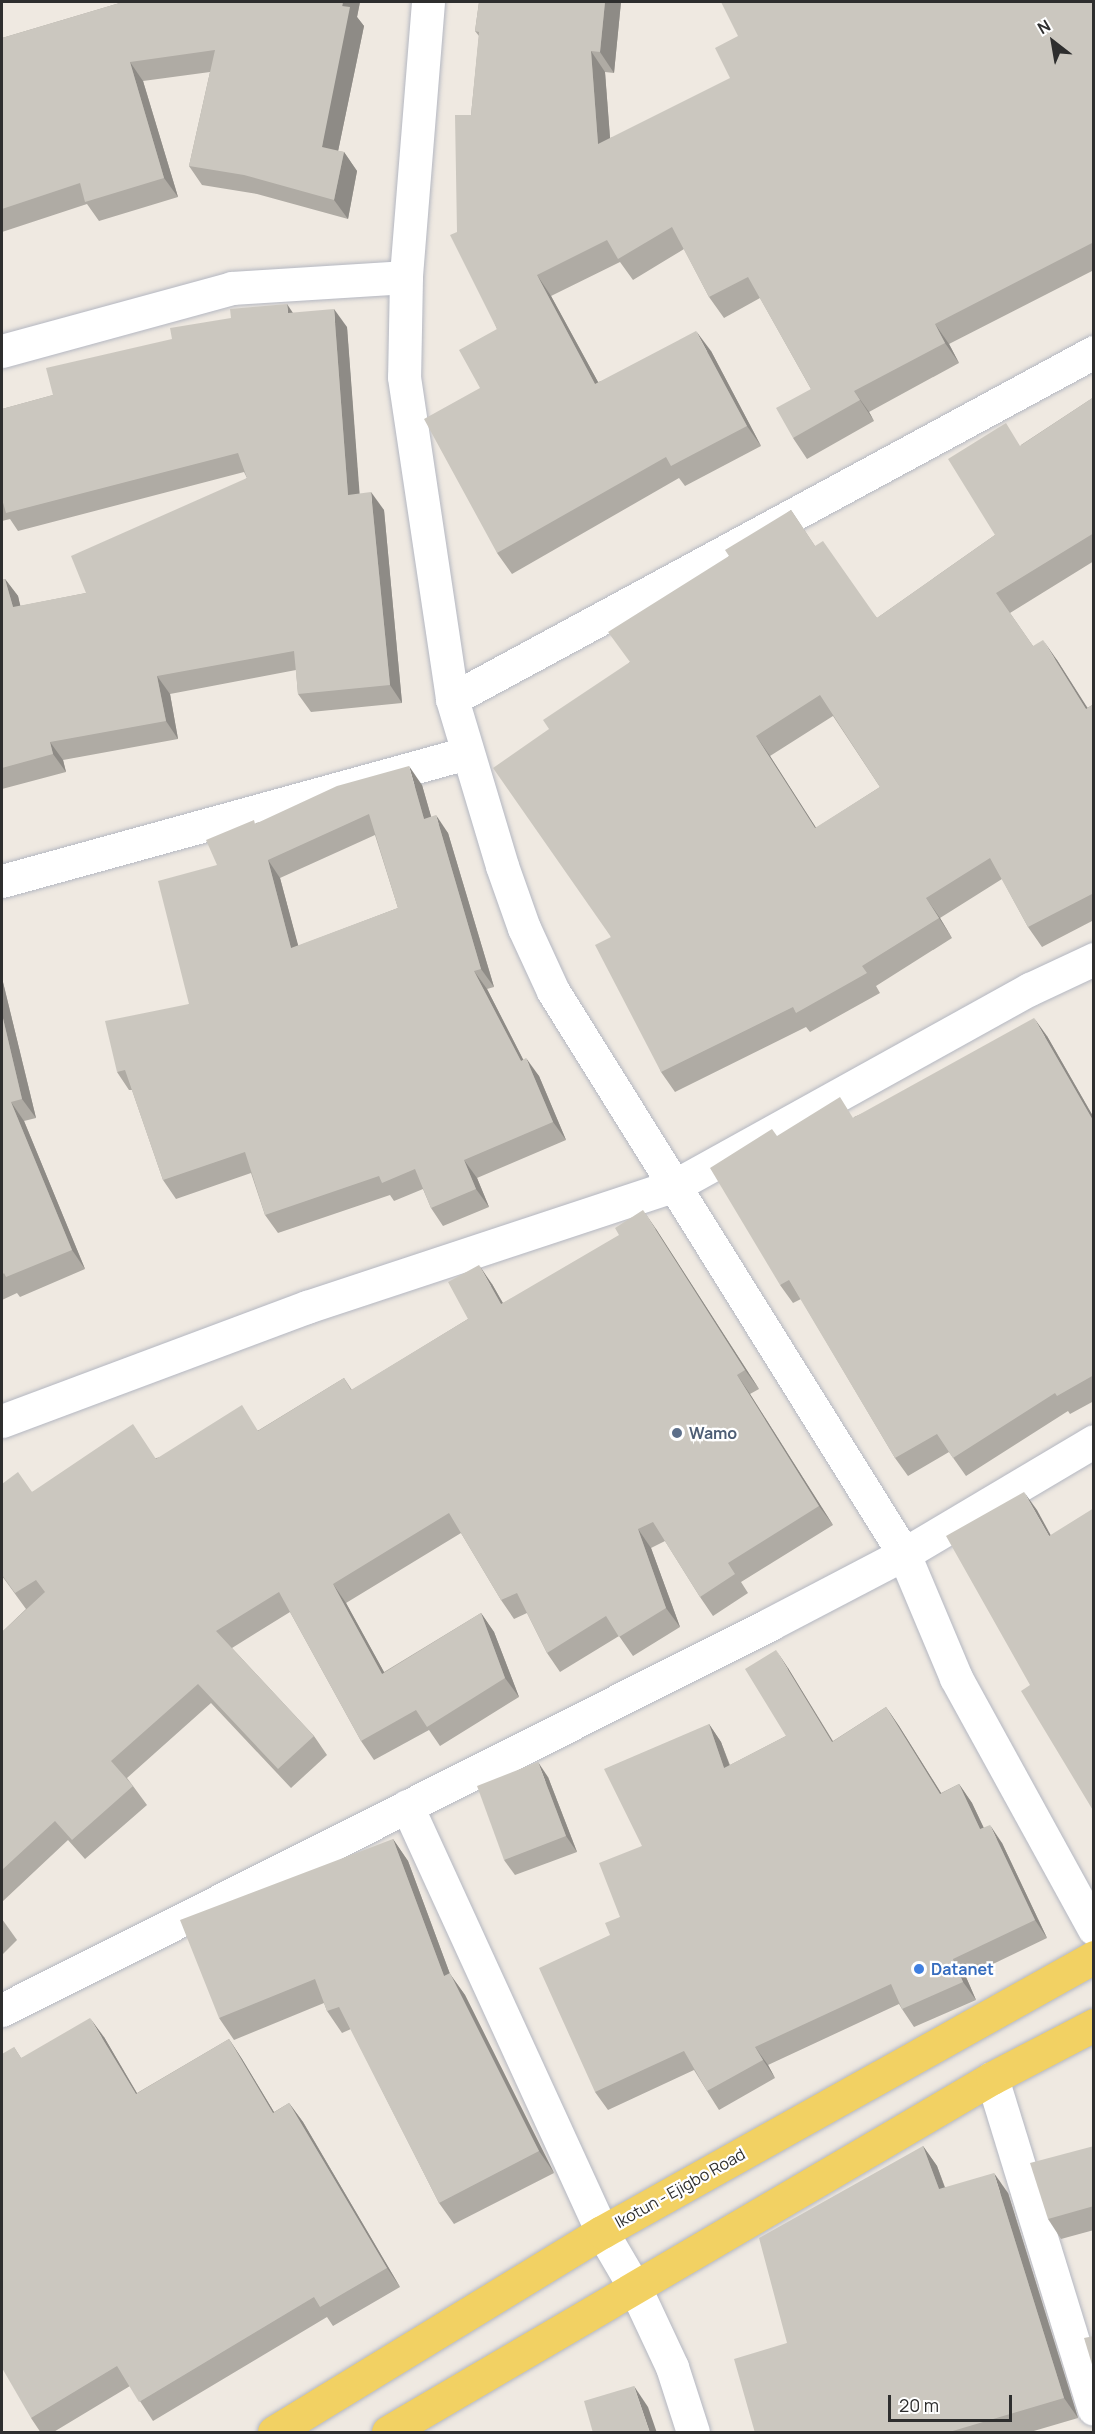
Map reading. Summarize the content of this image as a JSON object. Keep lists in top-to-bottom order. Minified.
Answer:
{"streets":{"main road":["Ikotun - Ejigbo Road"]},"places":["Wamo","Datanet"],"scale_bar":"20 m","north":"top left"}
